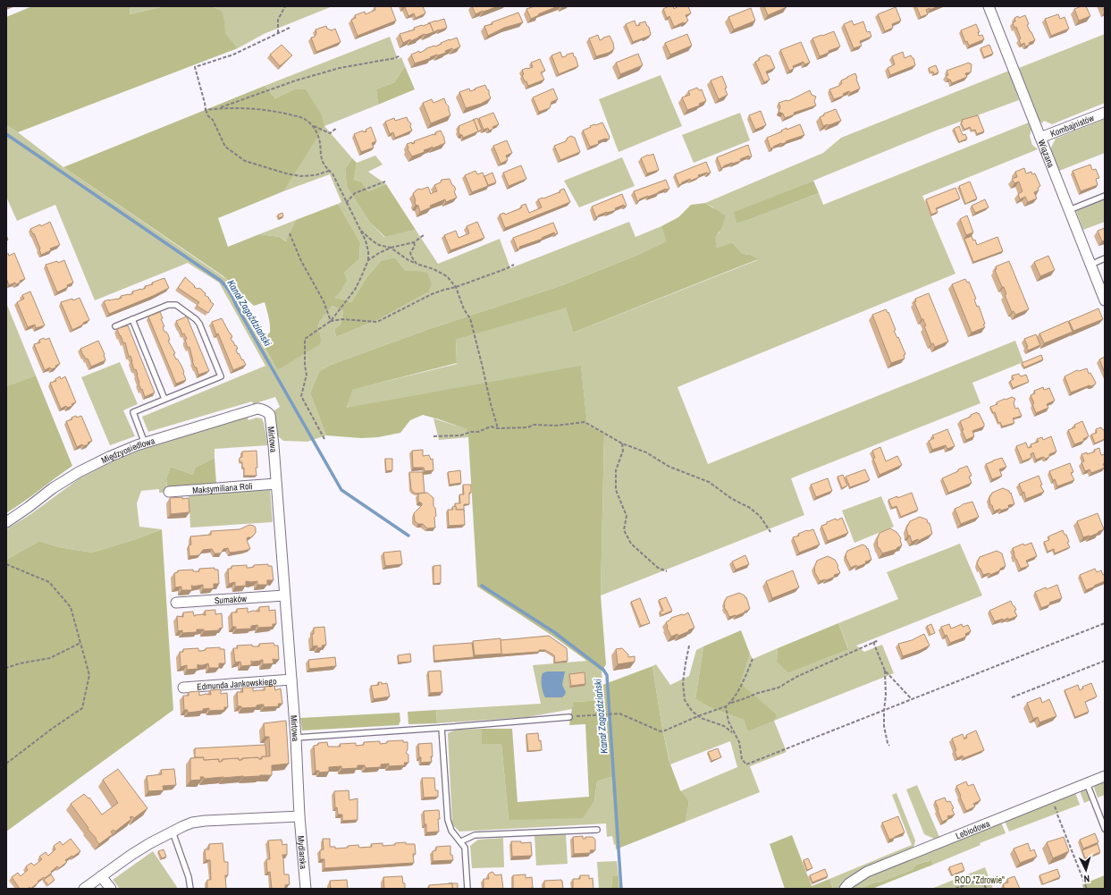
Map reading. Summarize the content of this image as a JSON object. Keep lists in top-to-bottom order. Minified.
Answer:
{"streets":{"street":["Kombajnistów","Wiązana","Mirtowa","Międzyosiedlowa","Maksymiliana Roli","Sumaków","Edmunda Jankowskiego","Lebiodowa","Mydlarska"]},"crossings":[["Kombajnistów","Wiązana"],["Mirtowa","Międzyosiedlowa"],["Mirtowa","Maksymiliana Roli"],["Mirtowa","Sumaków"],["Mirtowa","Edmunda Jankowskiego"],["Mirtowa","Mydlarska"]],"water":["Kanał Zagoździański"],"parks":["ROD \"Zdrowie\""],"north":"bottom"}
